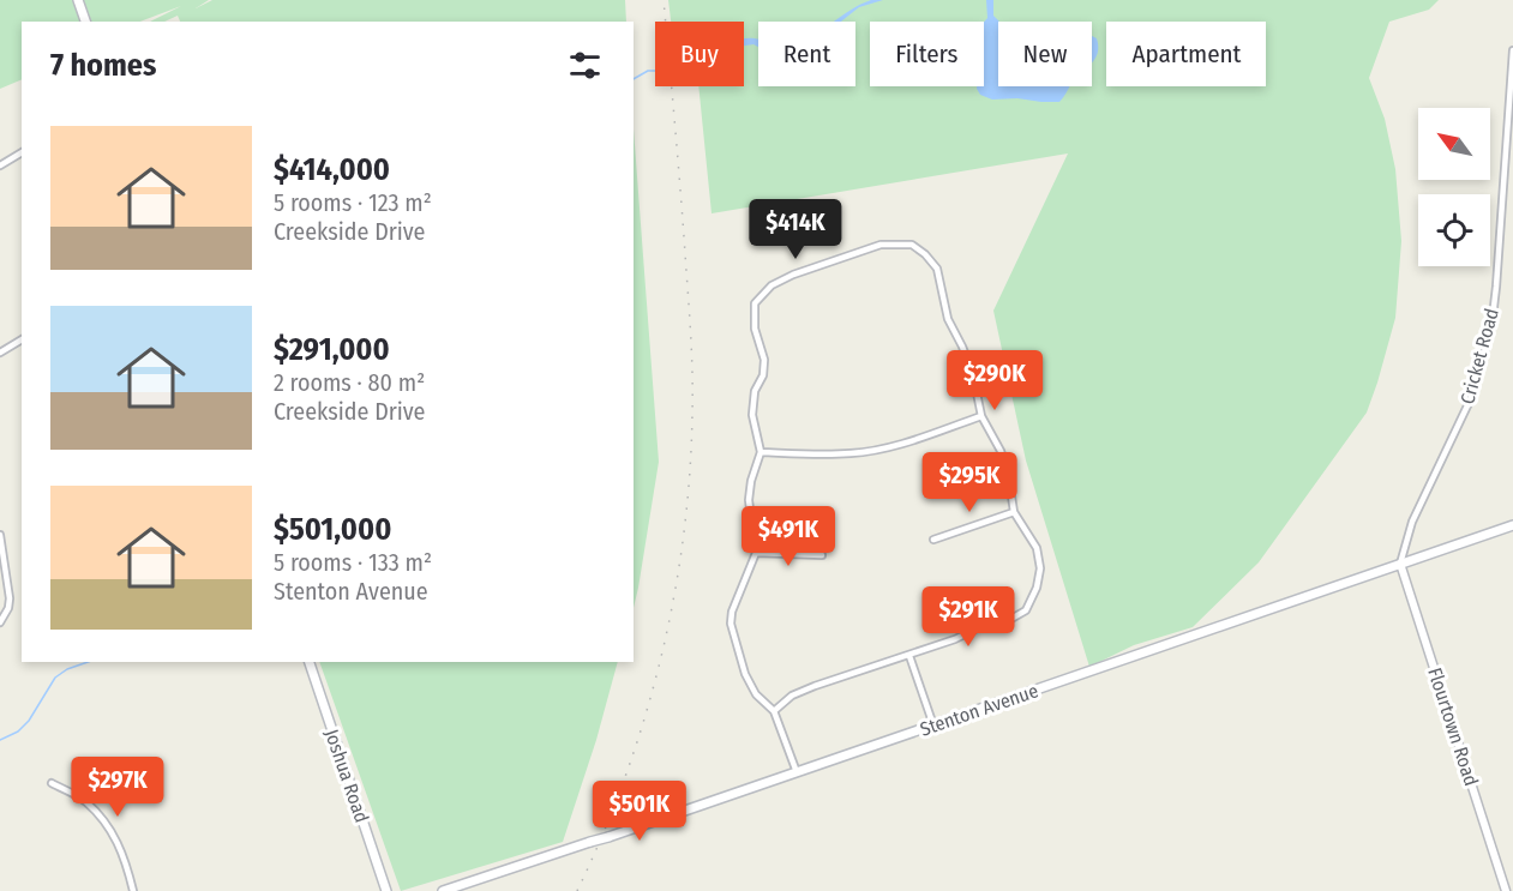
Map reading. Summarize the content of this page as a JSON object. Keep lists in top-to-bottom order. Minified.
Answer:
{"streets":{"main road":["Stenton Avenue","Joshua Road"],"street":["Cricket Road","Flourtown Road"]},"crossings":[["Cricket Road","Stenton Avenue"],["Cricket Road","Flourtown Road"],["Stenton Avenue","Flourtown Road"]],"north":"top left","page":{"chip":["Buy","Rent","Filters","New","Apartment"],"heading":"7 homes","list":[{"name":"$414,000","note":"5 rooms · 123 m² · Creekside Drive"},{"name":"$291,000","note":"2 rooms · 80 m² · Creekside Drive"},{"name":"$501,000","note":"5 rooms · 133 m² · Stenton Avenue"}],"price":["$414K","$290K","$295K","$491K","$291K","$297K","$501K"]}}
